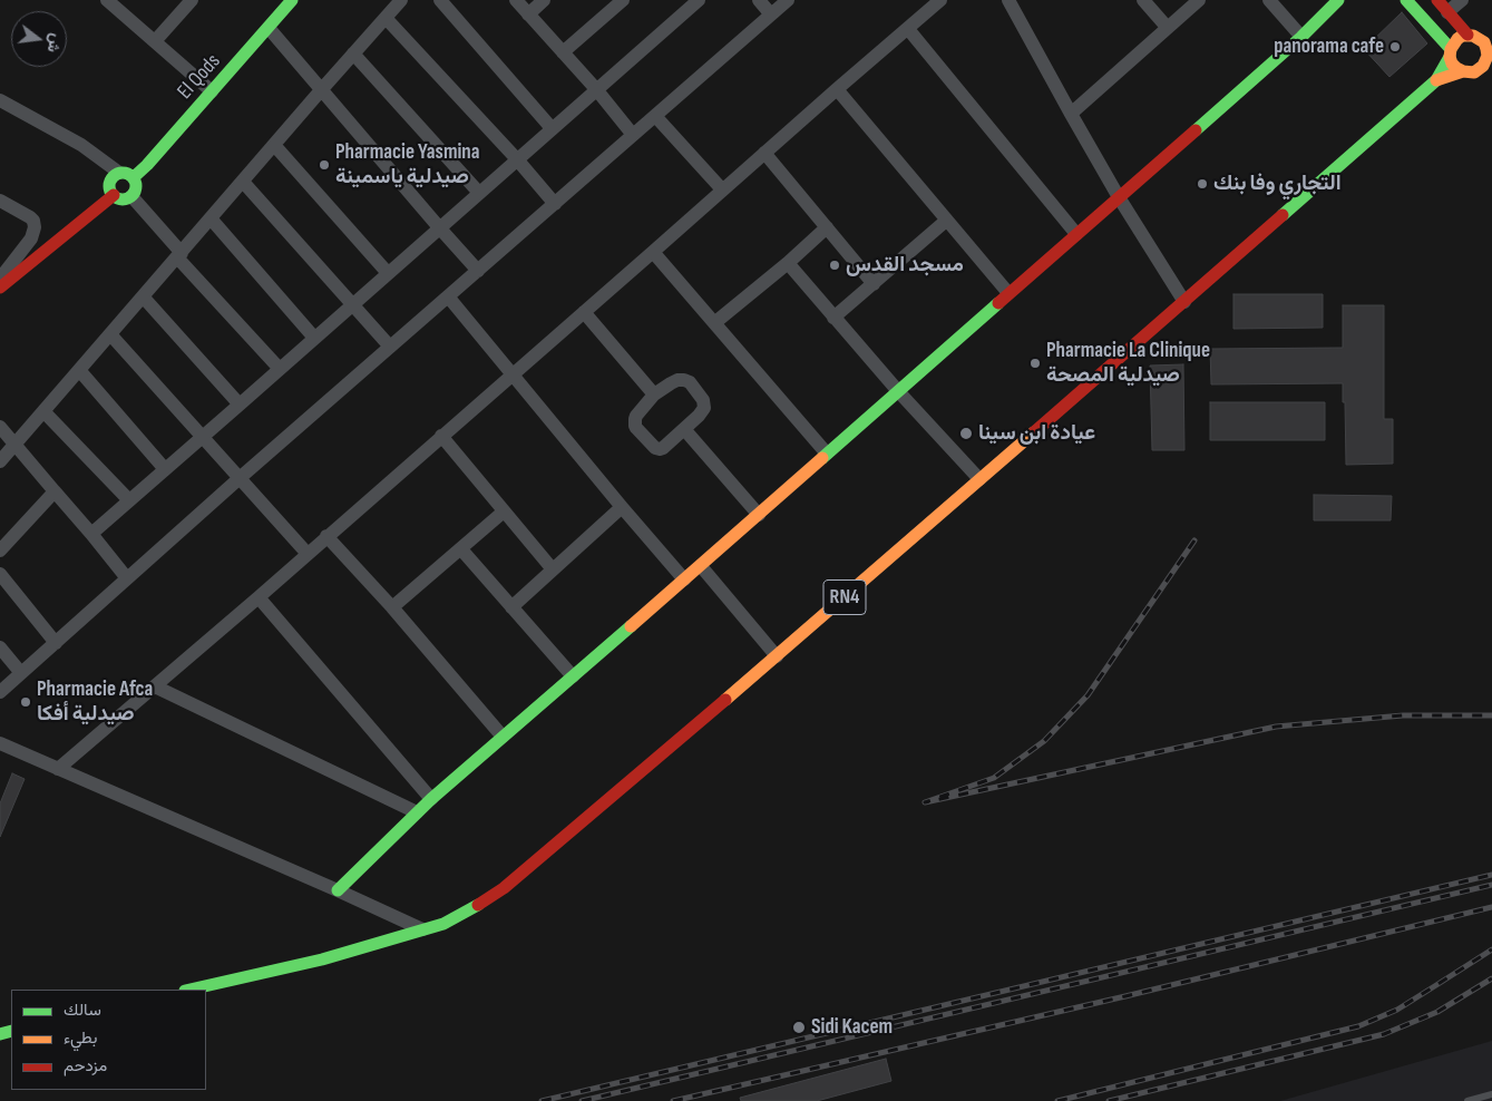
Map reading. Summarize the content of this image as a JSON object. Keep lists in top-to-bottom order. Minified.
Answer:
{"streets":{"street":["El Qods","RN4"]},"places":["panorama cafe","Pharmacie Yasmina صيدلية ياسمينة","التجاري وفا بنك","مسجد القدس","Pharmacie La Clinique صيدلية المصحة","عيادة ابن سينا","Pharmacie Afca صيدلية أفكا","Sidi Kacem"],"legend":["سالك","بطيء","مزدحم"],"north":"right"}
